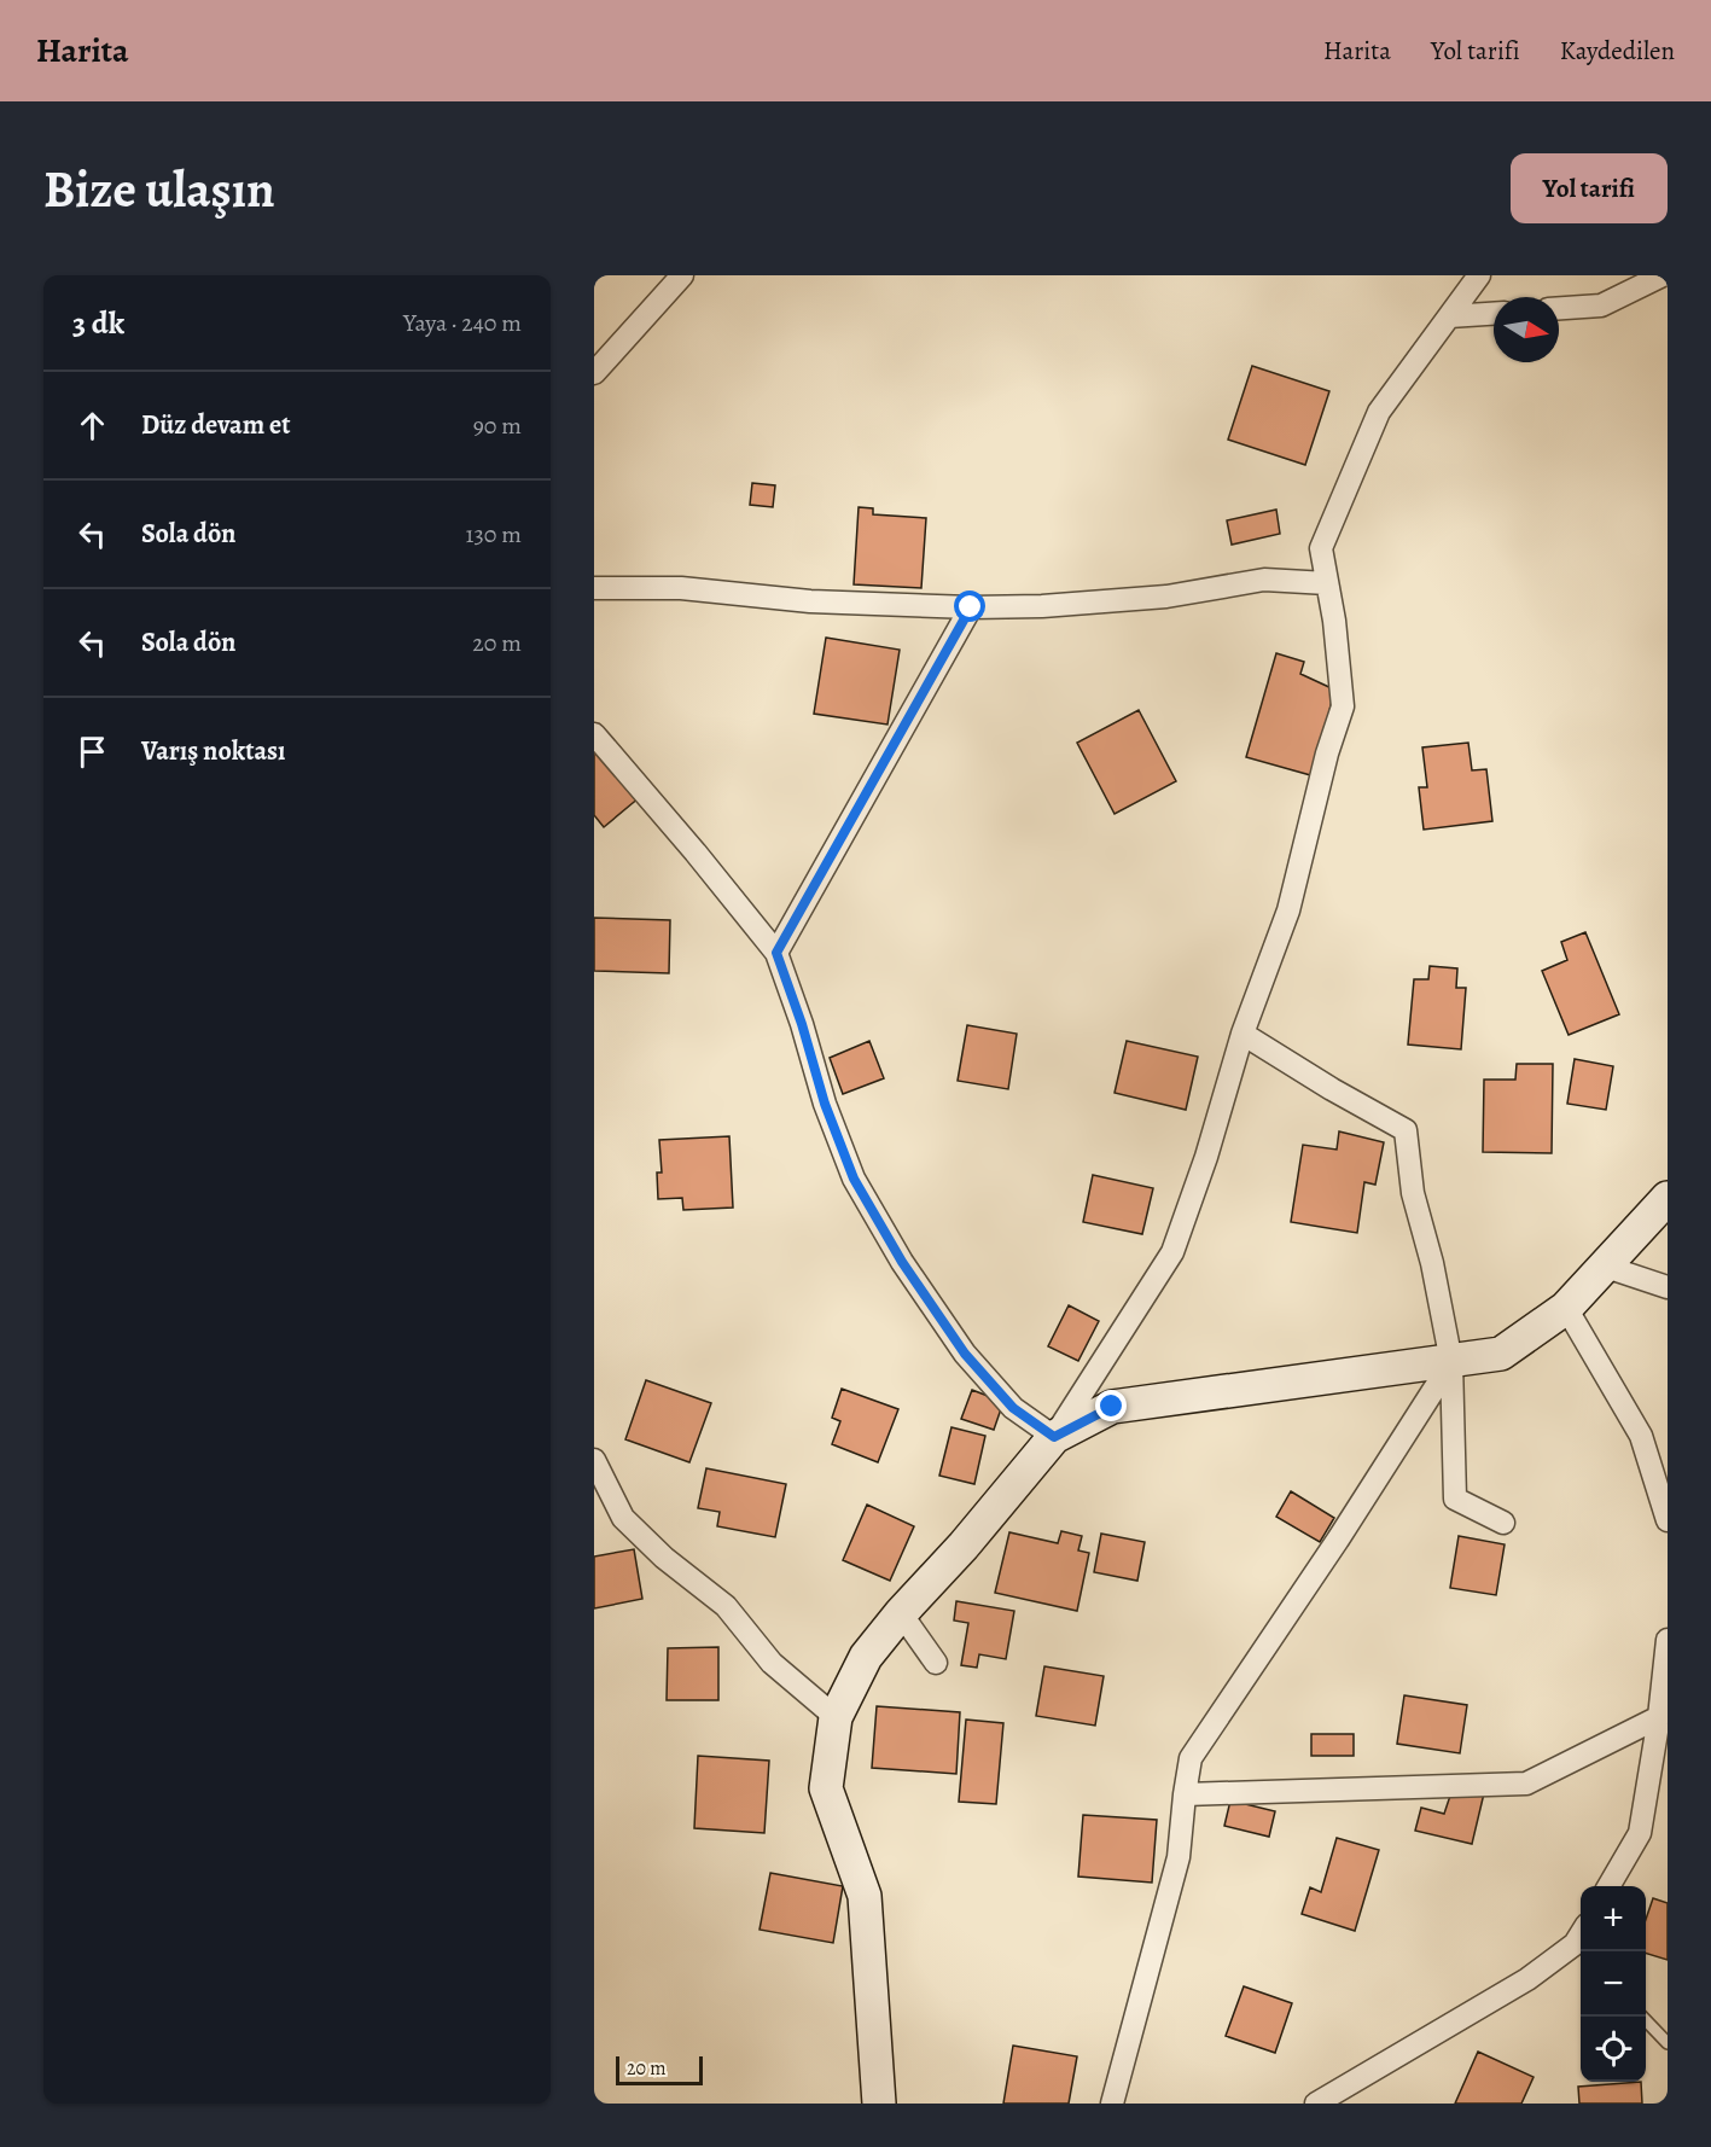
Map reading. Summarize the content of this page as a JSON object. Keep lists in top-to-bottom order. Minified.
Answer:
{"scale_bar":"20 m","north":"right","page":{"header":"Harita","nav":["Harita","Yol tarifi","Kaydedilen"],"buttons":"Yol tarifi","title":"Bize ulaşın","heading":["3 dk","Yaya · 240 m"],"list":[["Düz devam et","90 m"],["Sola dön","130 m"],["Sola dön","20 m"],"Varış noktası"],"map_buttons":["+","−"],"scale":"20 m"}}
